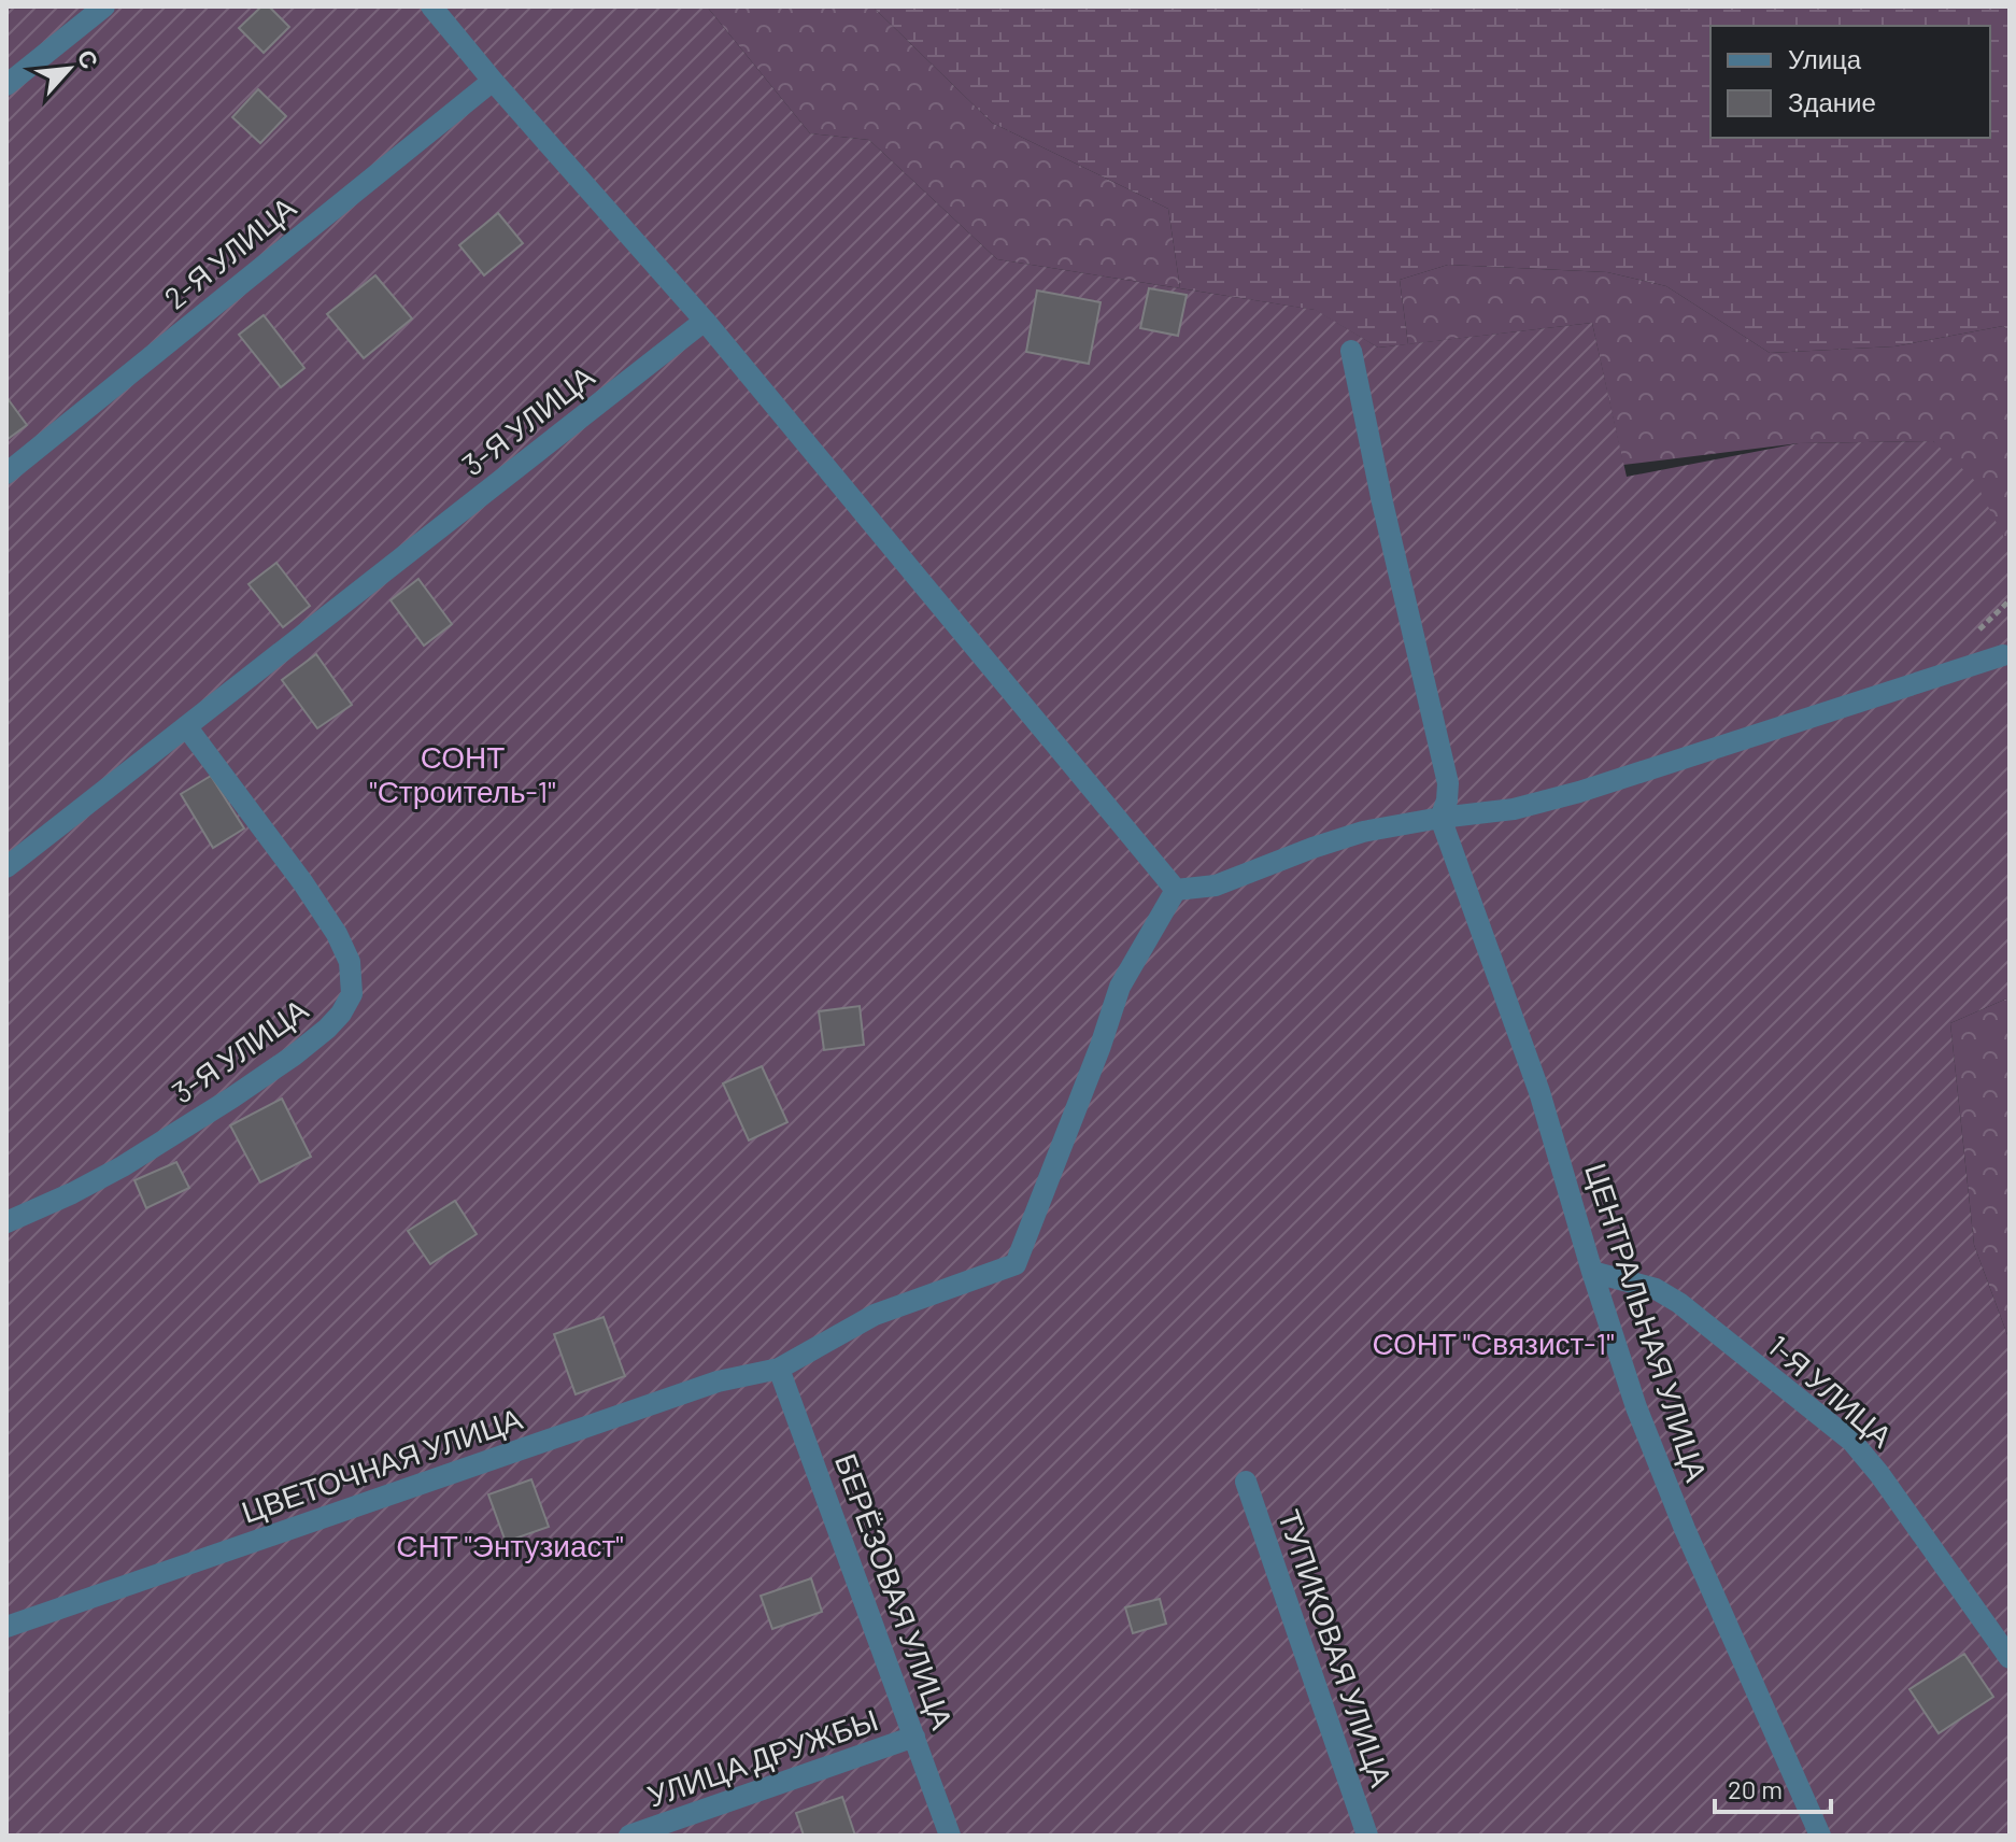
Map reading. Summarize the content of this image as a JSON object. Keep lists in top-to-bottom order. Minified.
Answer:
{"streets":{"street":["2-Я УЛИЦА","3-Я УЛИЦА","ЦЕНТРАЛЬНАЯ УЛИЦА","1-Я УЛИЦА","ЦВЕТОЧНАЯ УЛИЦА","БЕРЁЗОВАЯ УЛИЦА","ТУПИКОВАЯ УЛИЦА","УЛИЦА ДРУЖБЫ"]},"crossings":[["ЦЕНТРАЛЬНАЯ УЛИЦА","1-Я УЛИЦА"],["ЦВЕТОЧНАЯ УЛИЦА","БЕРЁЗОВАЯ УЛИЦА"],["БЕРЁЗОВАЯ УЛИЦА","УЛИЦА ДРУЖБЫ"]],"parks":["СОНТ \"Строитель-1\"","СОНТ \"Связист-1\"","СНТ \"Энтузиаст\""],"legend":["Улица","Здание"],"scale_bar":"20 m","north":"top right"}
